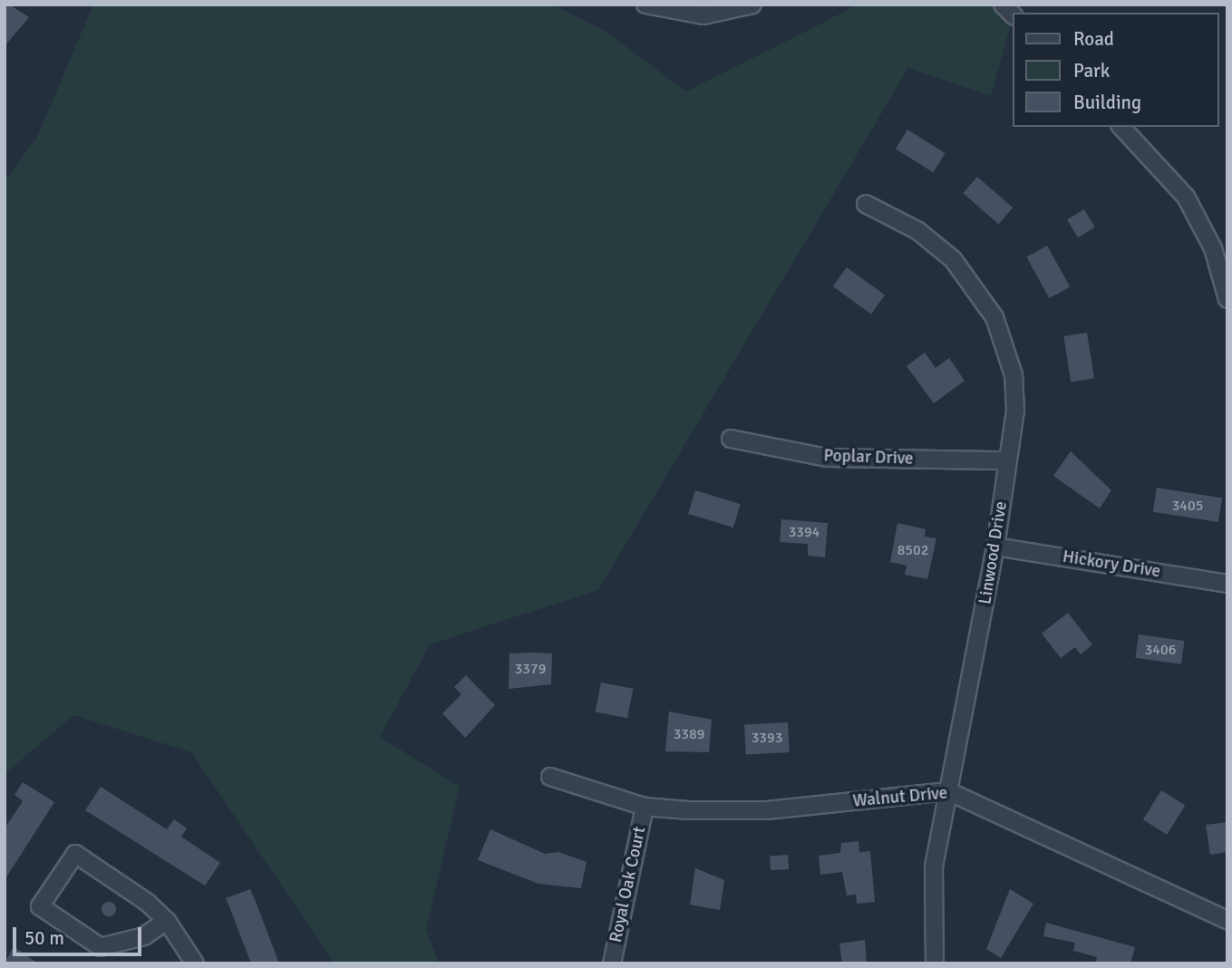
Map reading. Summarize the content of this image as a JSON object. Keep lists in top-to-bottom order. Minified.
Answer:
{"streets":{"street":["Poplar Drive","Linwood Drive","Hickory Drive","Walnut Drive","Royal Oak Court"]},"crossings":[["Poplar Drive","Linwood Drive"],["Linwood Drive","Hickory Drive"],["Linwood Drive","Walnut Drive"],["Walnut Drive","Royal Oak Court"]],"house_numbers":["3405","3394","8502","3406","3379","3389","3393"],"legend":["Road","Park","Building"],"scale_bar":"50 m"}
